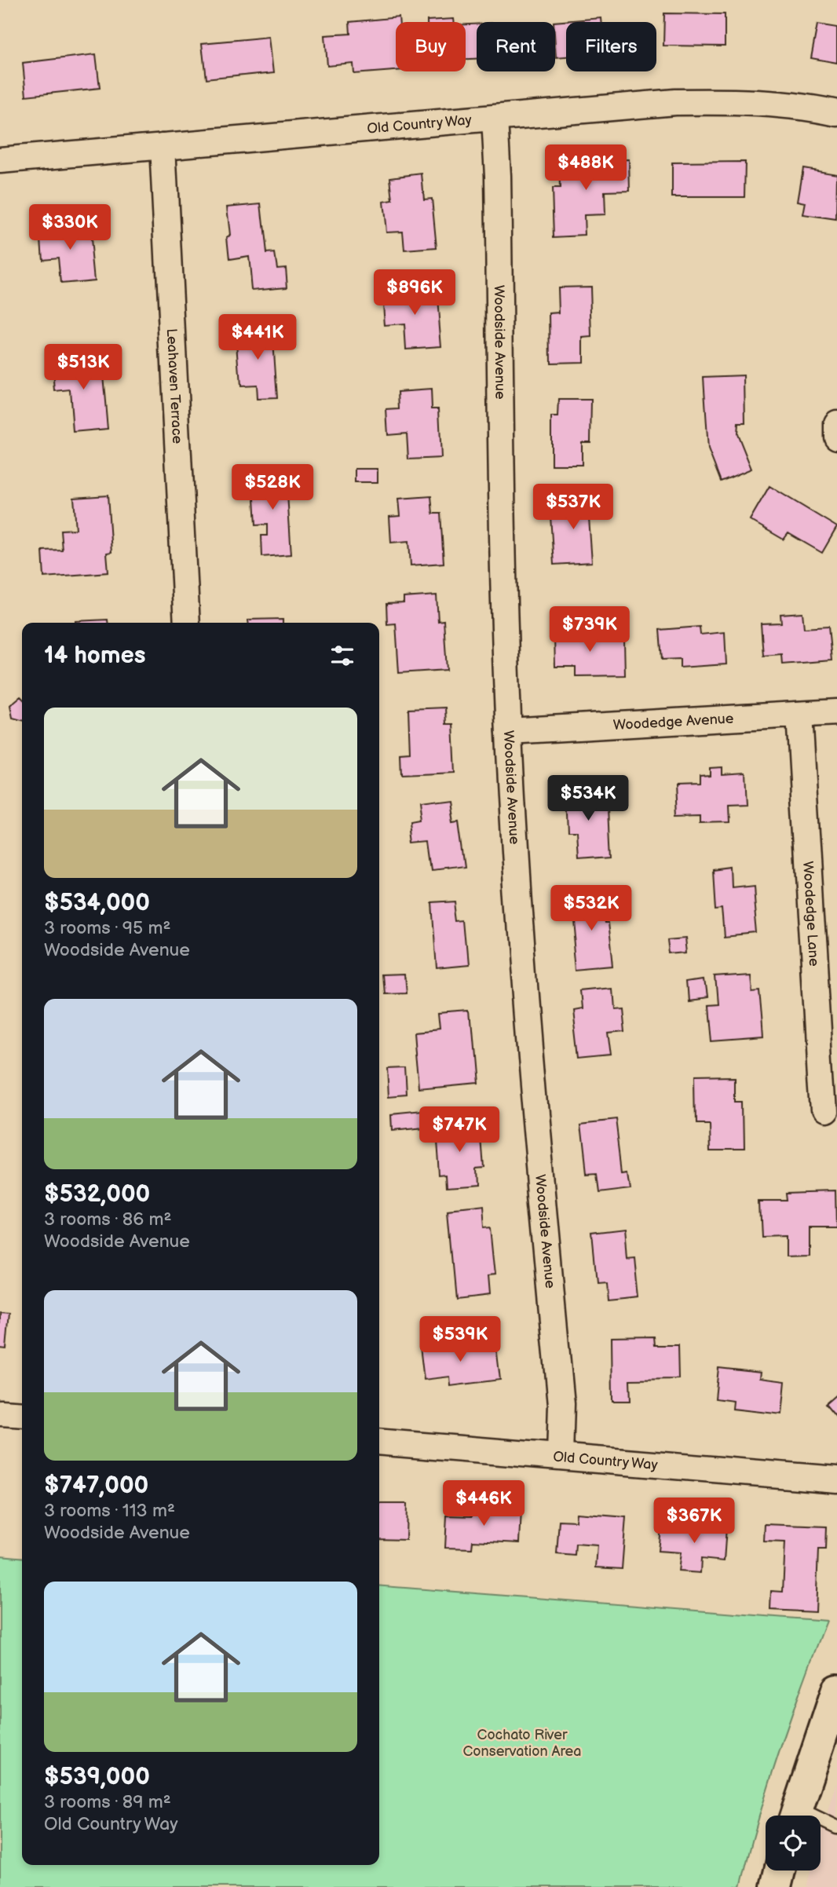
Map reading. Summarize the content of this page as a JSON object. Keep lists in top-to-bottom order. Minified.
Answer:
{"streets":{"street":["Old Country Way","Woodside Avenue","Leahaven Terrace","Woodedge Avenue","Woodedge Lane"]},"crossings":[["Old Country Way","Woodside Avenue"],["Old Country Way","Leahaven Terrace"],["Woodside Avenue","Woodedge Avenue"],["Woodedge Avenue","Woodedge Lane"]],"parks":["Cochato River Conservation Area"],"page":{"chip":["Buy","Rent","Filters"],"price":["$488K","$330K","$896K","$441K","$513K","$528K","$537K","$739K","$534K","$532K","$747K","$539K","$446K","$367K"],"heading":"14 homes","list":[{"name":"$534,000","note":"3 rooms · 95 m² · Woodside Avenue"},{"name":"$532,000","note":"3 rooms · 86 m² · Woodside Avenue"},{"name":"$747,000","note":"3 rooms · 113 m² · Woodside Avenue"},{"name":"$539,000","note":"3 rooms · 89 m² · Old Country Way"}]}}
